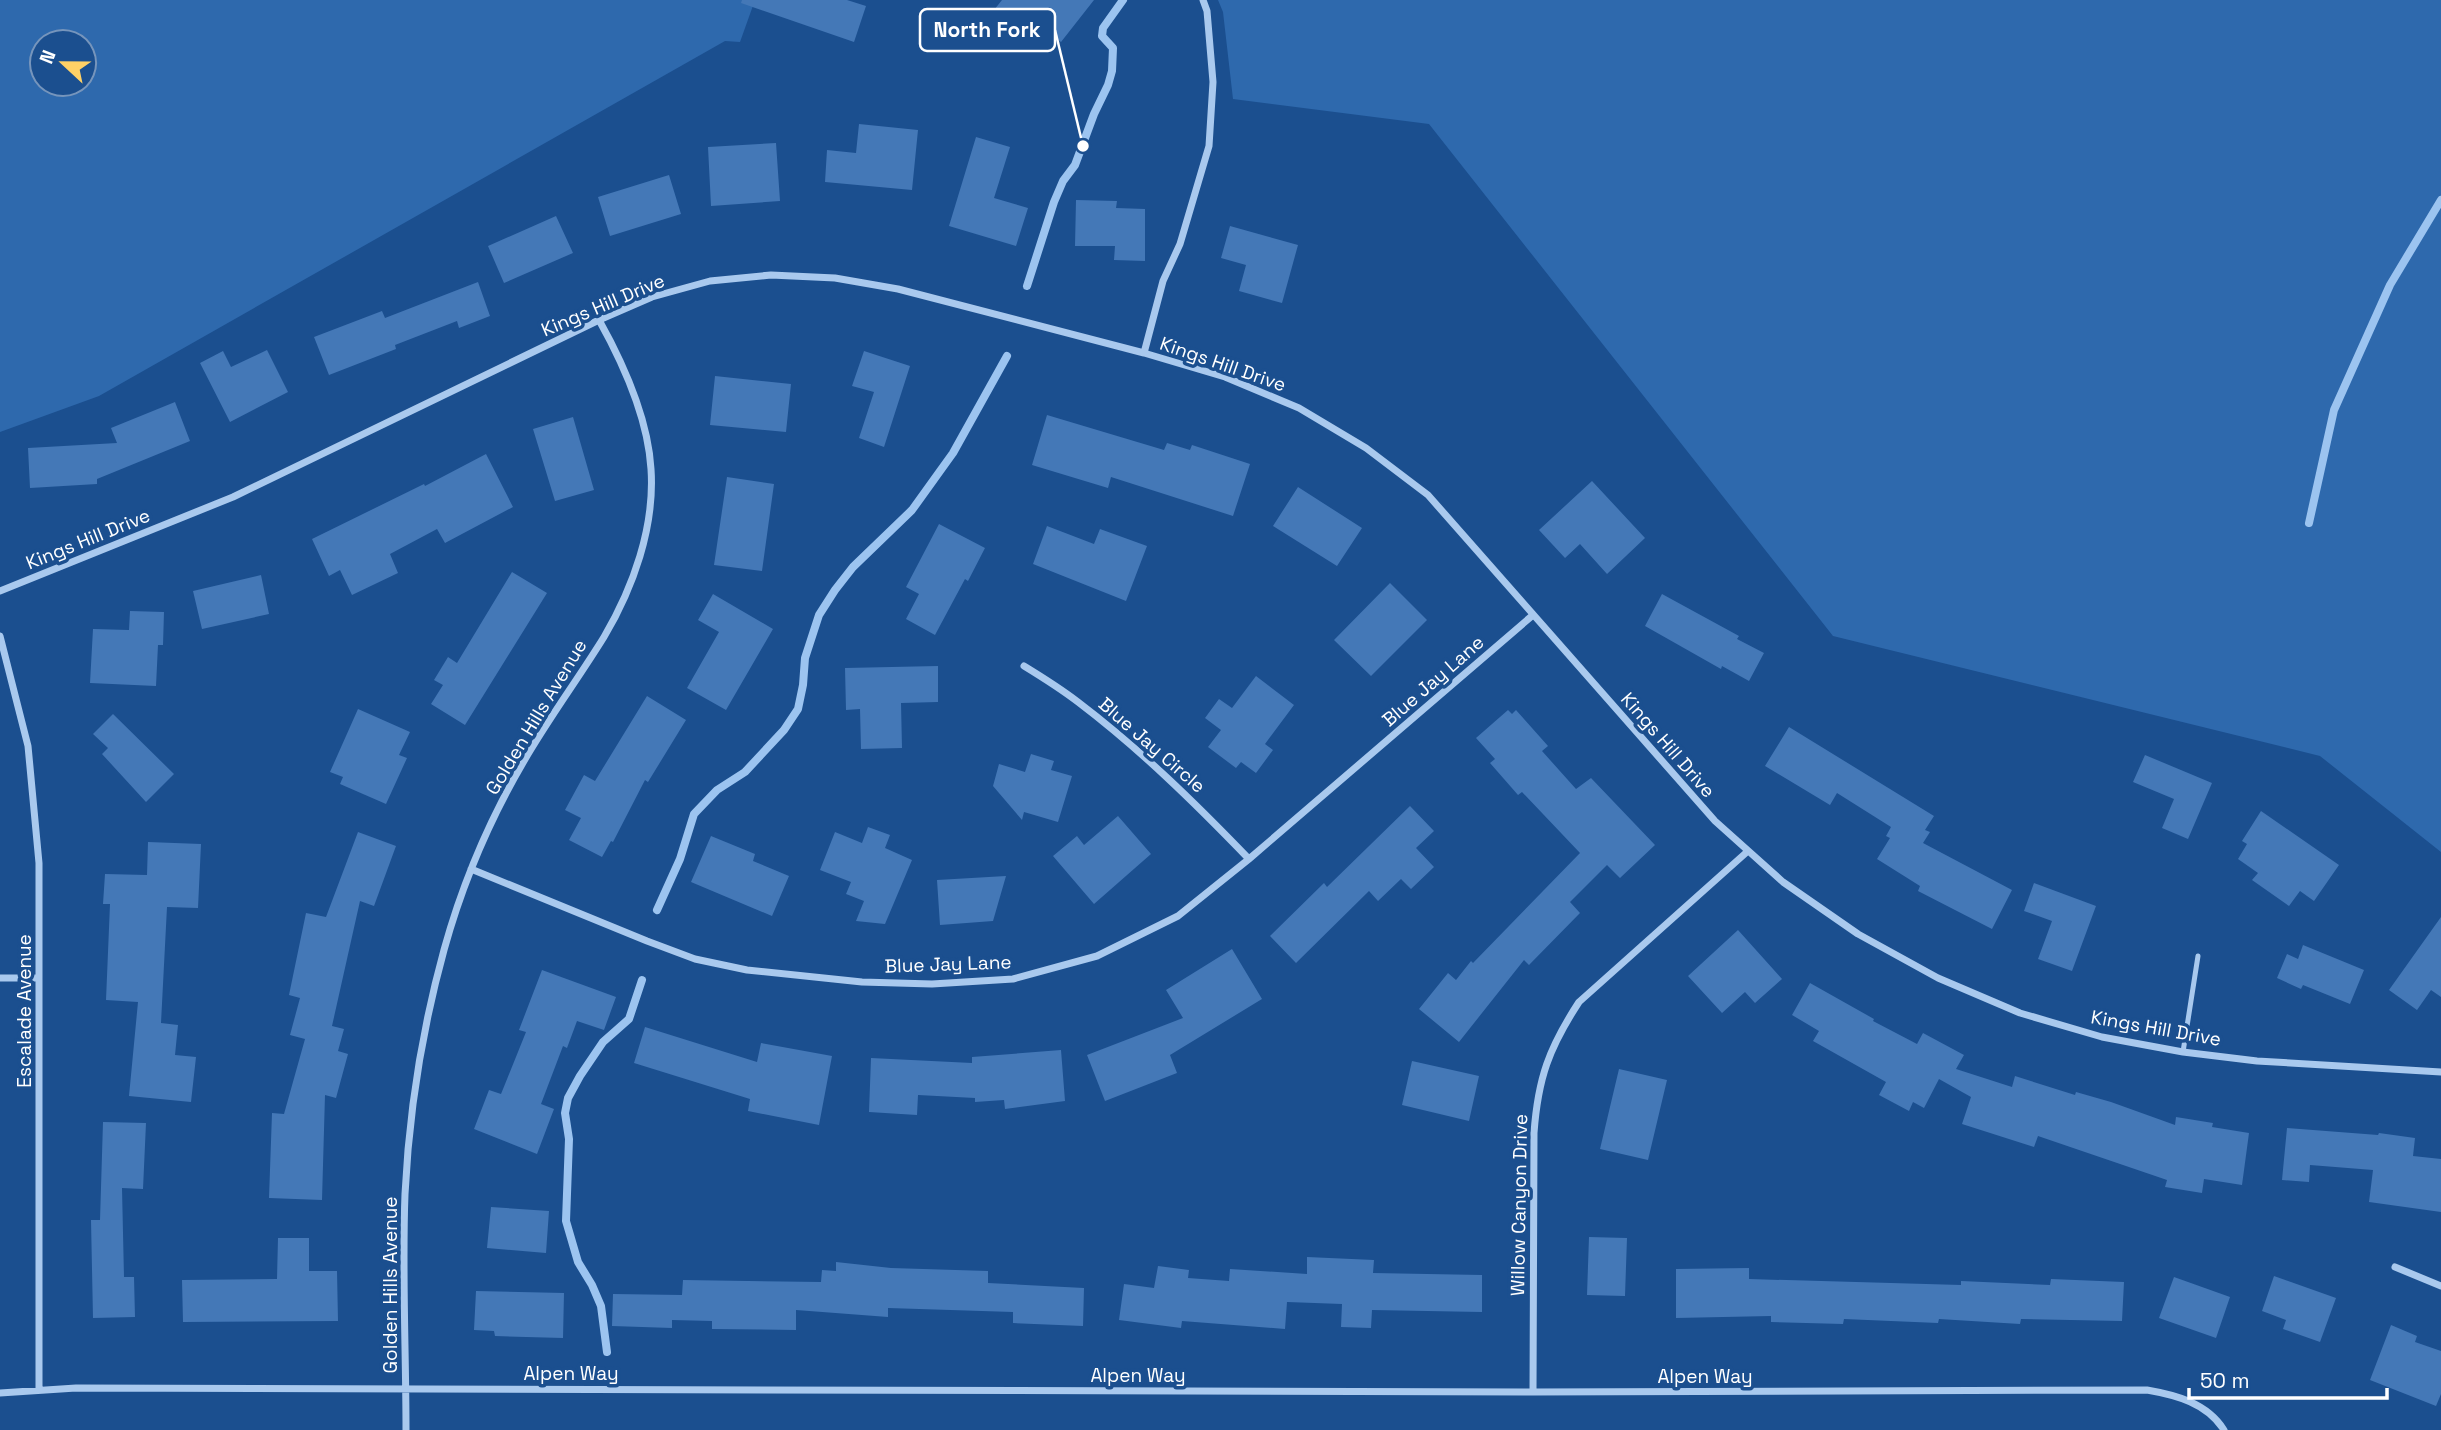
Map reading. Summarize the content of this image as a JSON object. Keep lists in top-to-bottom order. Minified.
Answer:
{"streets":{"street":["Kings Hill Drive","Blue Jay Lane","Golden Hills Avenue","Blue Jay Circle","Escalade Avenue","Willow Canyon Drive","Alpen Way"]},"crossings":[["Kings Hill Drive","Blue Jay Lane"],["Kings Hill Drive","Golden Hills Avenue"],["Kings Hill Drive","Willow Canyon Drive"],["Blue Jay Lane","Golden Hills Avenue"],["Blue Jay Lane","Blue Jay Circle"],["Golden Hills Avenue","Alpen Way"],["Escalade Avenue","Alpen Way"],["Willow Canyon Drive","Alpen Way"]],"places":["North Fork"],"scale_bar":"50 m","north":"left"}
